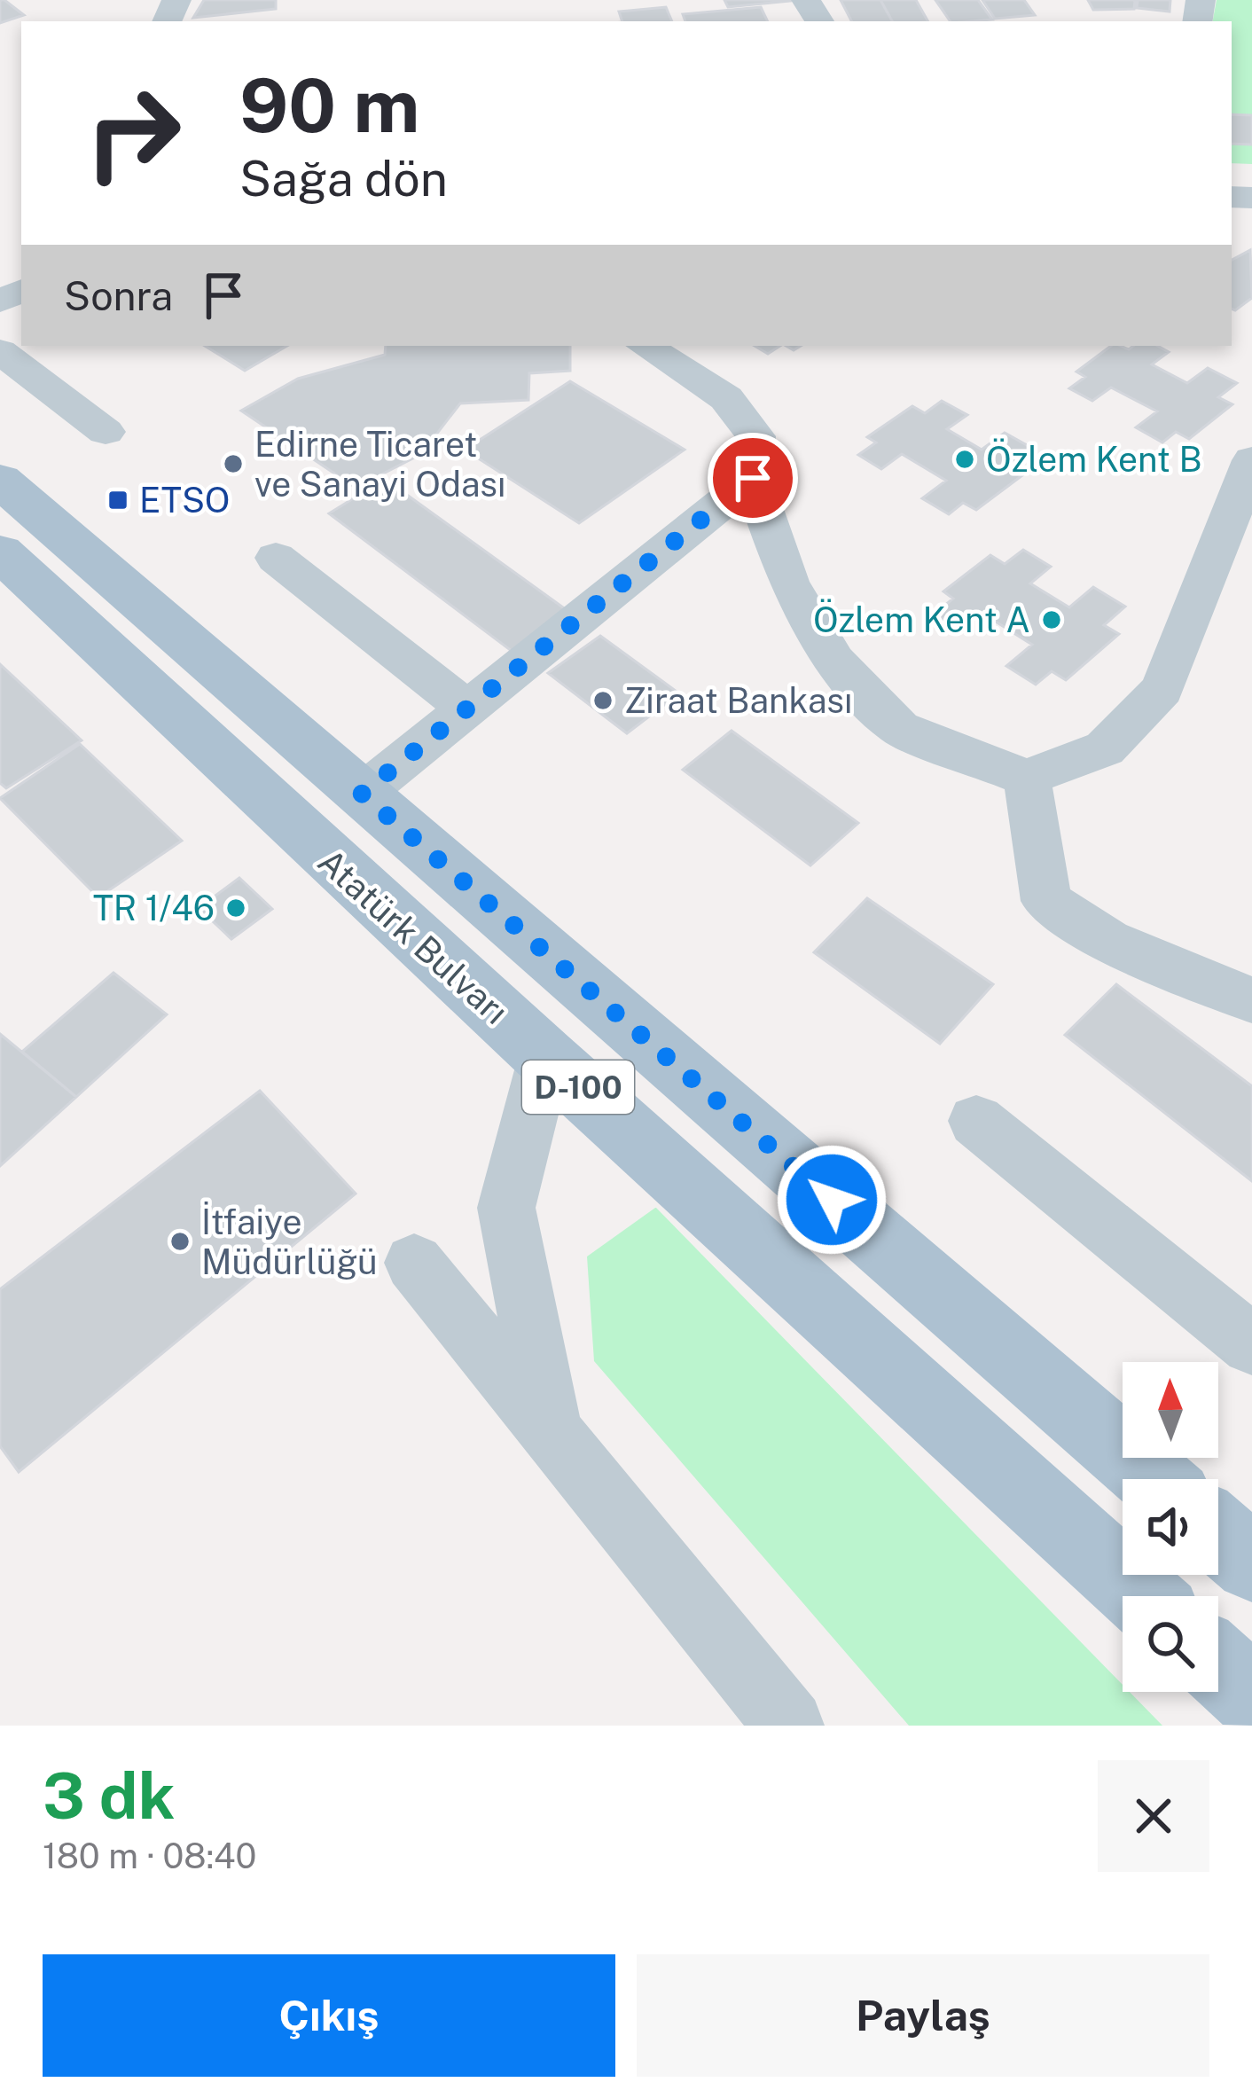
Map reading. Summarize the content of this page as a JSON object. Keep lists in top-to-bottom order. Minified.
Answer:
{"streets":{"main road":["Atatürk Bulvarı","D-100"]},"places":{"other":["Özlem Kent B","Edirne Ticaret ve Sanayi Odası","Özlem Kent A","Ziraat Bankası","TR 1/46","İtfaiye Müdürlüğü"],"transit":["ETSO"]},"north":"top","page":{"turn":["90 m","Sağa dön"],"then":"Sonra","heading":["3 dk","180 m · 08:40"],"buttons":["Çıkış","Paylaş"]}}
